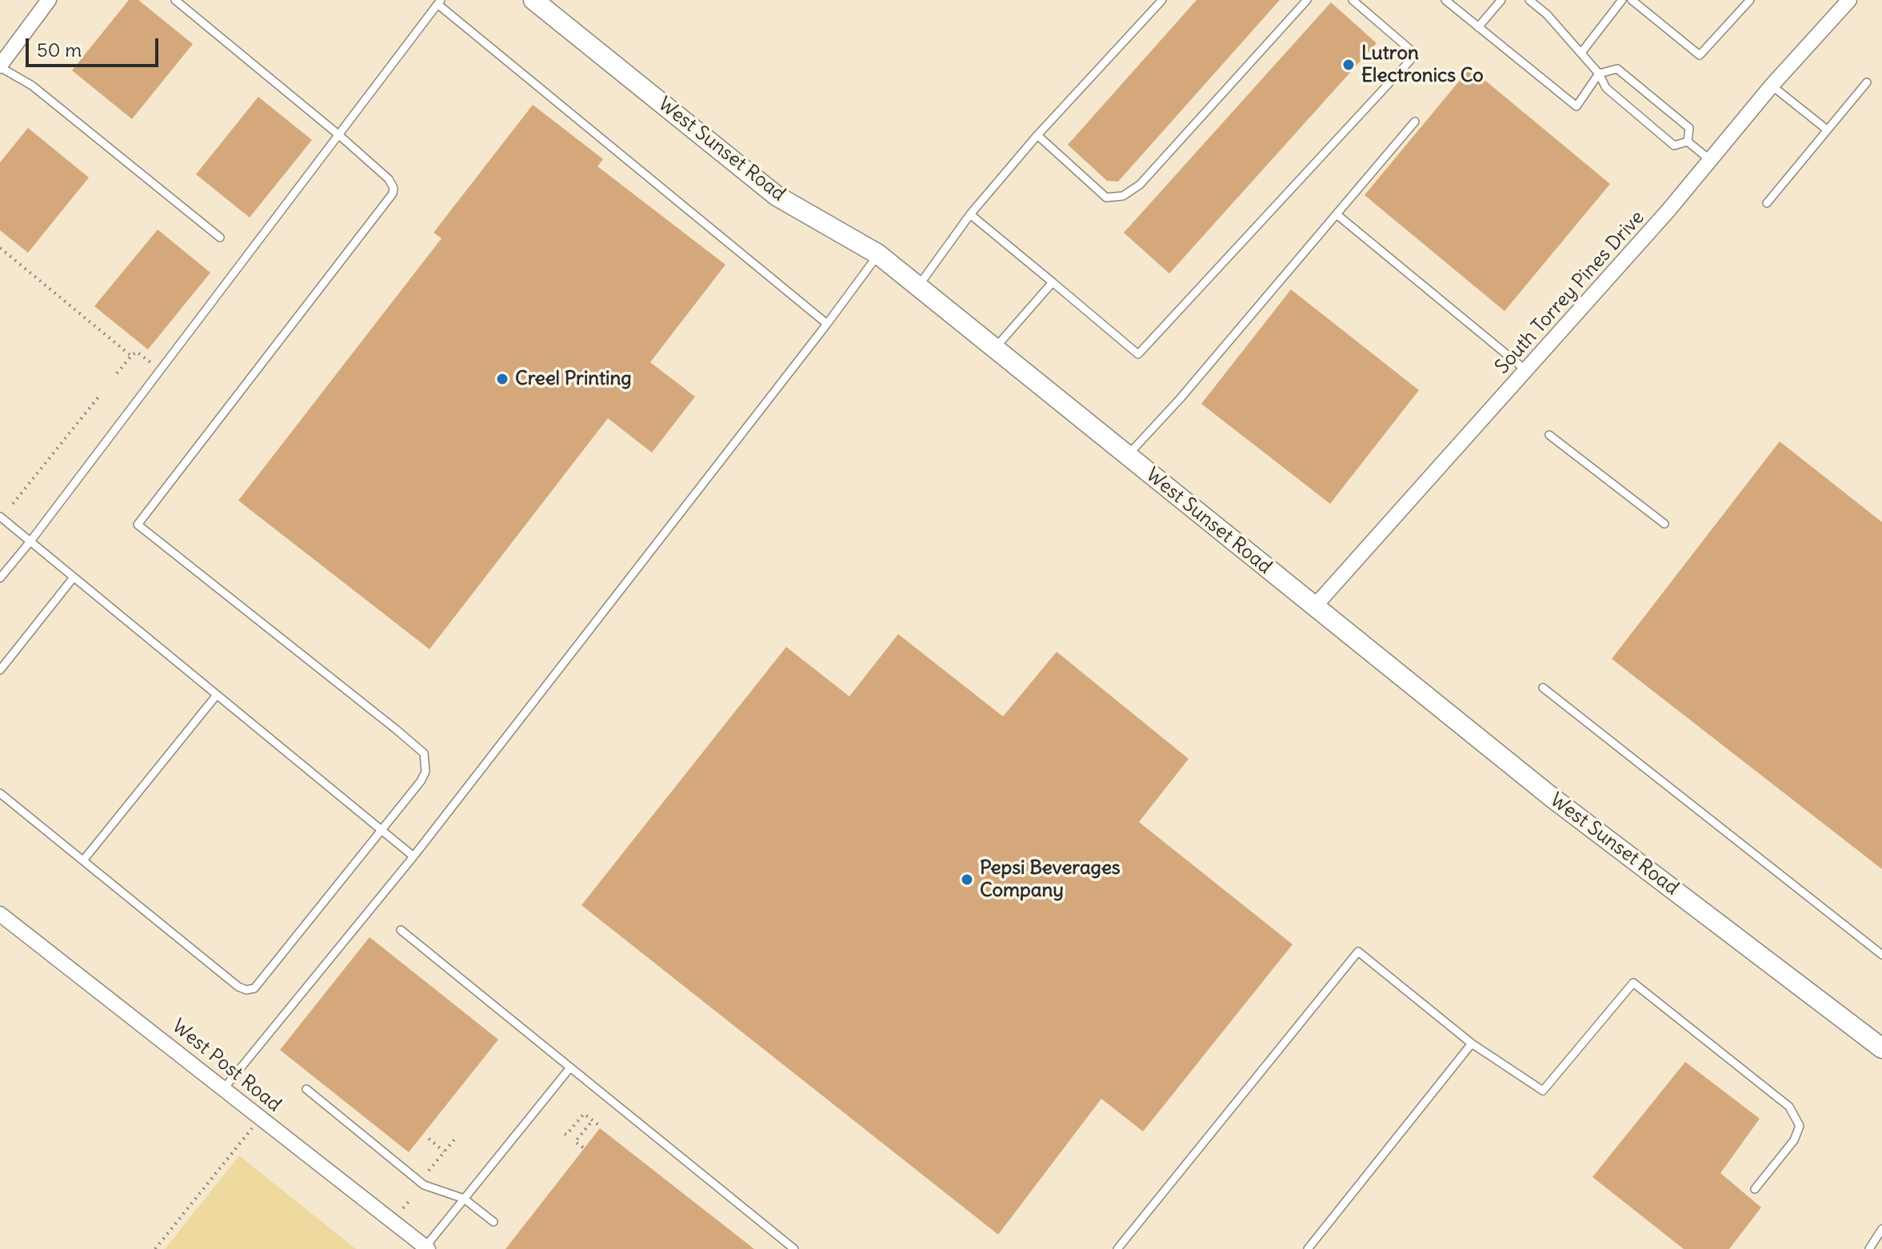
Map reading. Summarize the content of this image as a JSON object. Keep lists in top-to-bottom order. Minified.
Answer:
{"streets":{"main road":["West Sunset Road"],"street":["South Torrey Pines Drive","West Post Road"]},"crossings":[["West Sunset Road","South Torrey Pines Drive"]],"places":["Lutron Electronics Co","Creel Printing","Pepsi Beverages Company"],"scale_bar":"50 m"}
